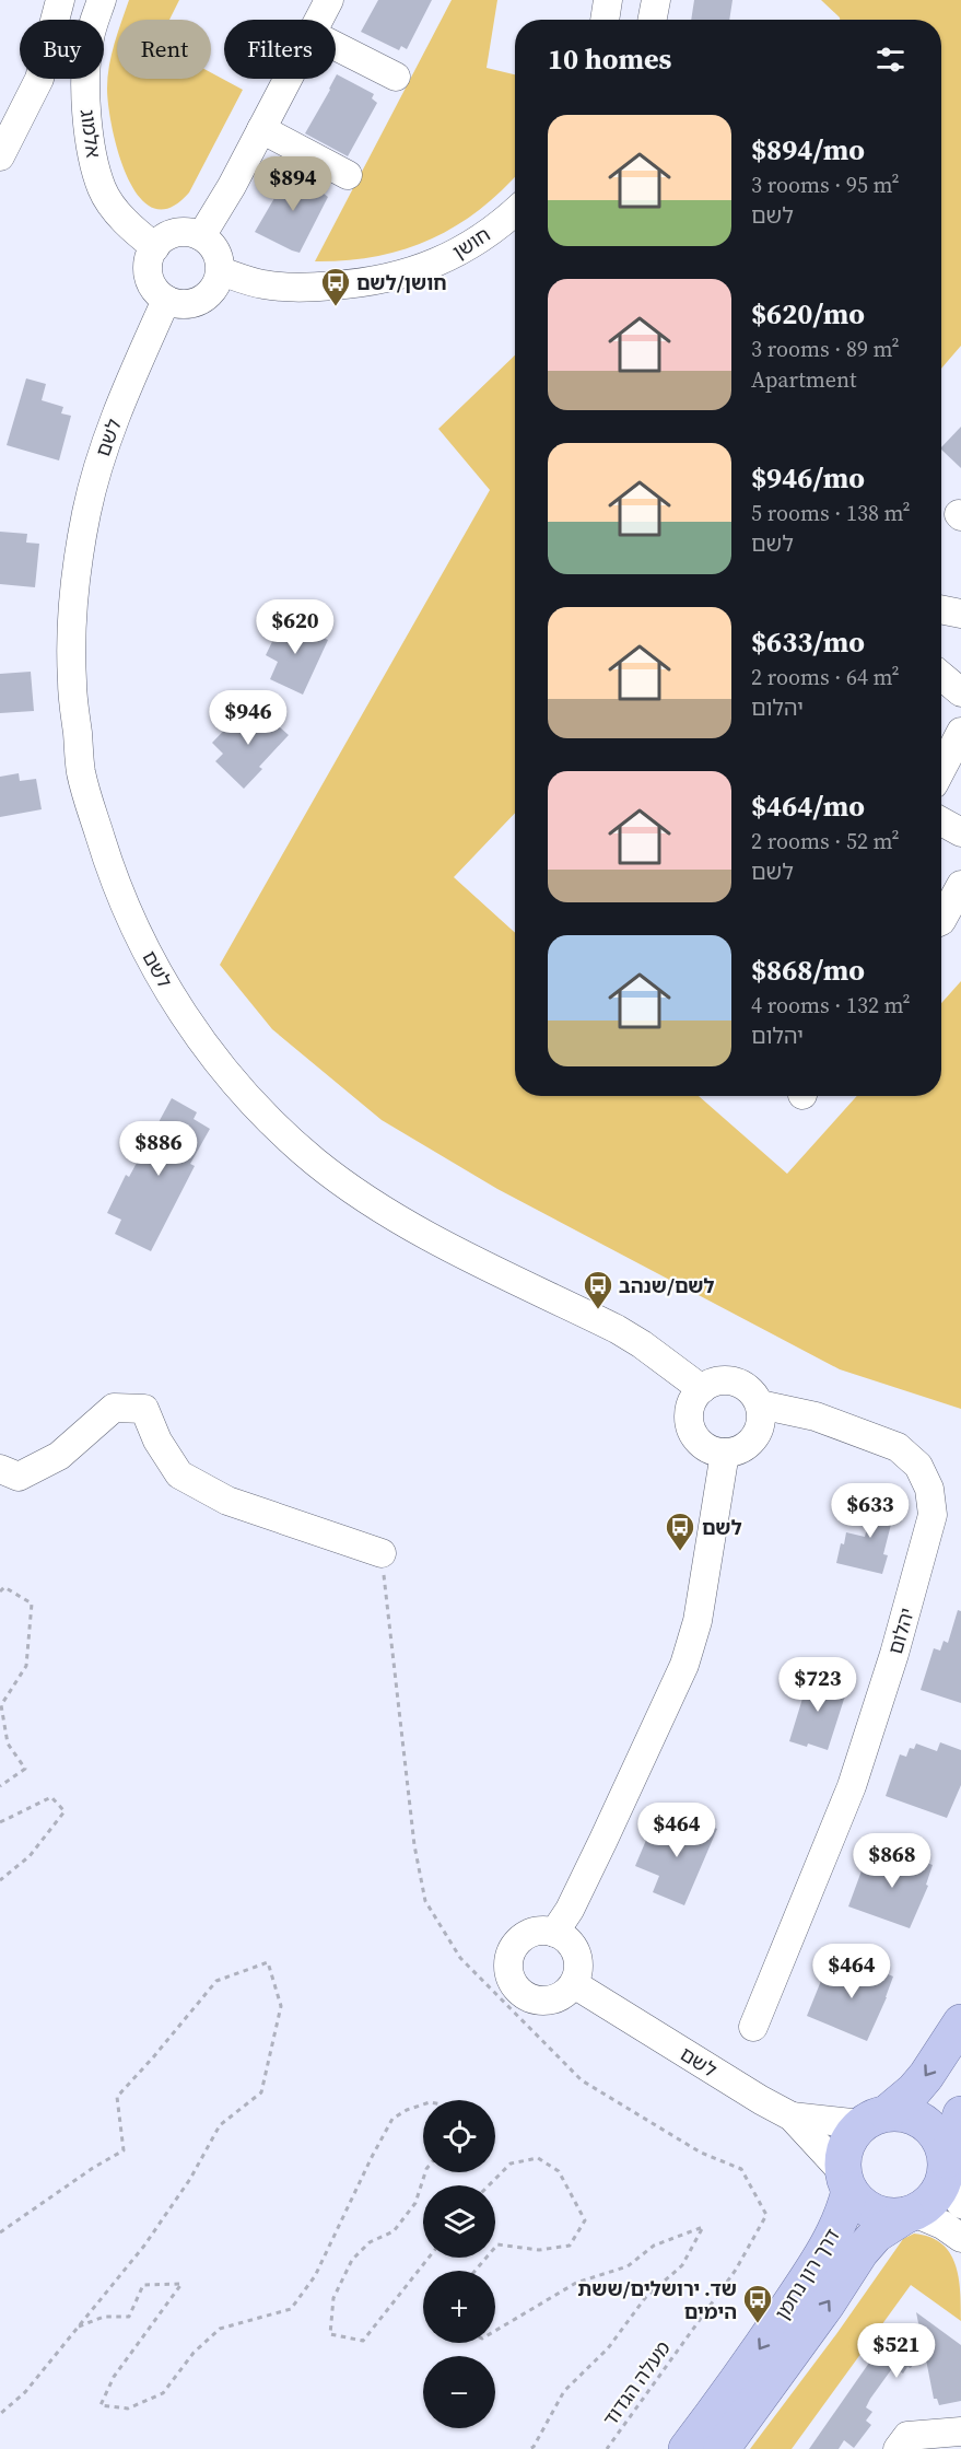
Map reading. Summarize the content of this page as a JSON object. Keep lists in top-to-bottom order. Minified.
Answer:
{"streets":{"main road":["דרך רון נחמן"],"street":["אלמוג","חושן","לשם","יהלום"],"path":["מעלה הגדוד"]},"crossings":[["אלמוג","חושן"],["אלמוג","לשם"],["חושן","לשם"],["לשם","יהלום"],["לשם","דרך רון נחמן"]],"places":{"bus stop":["חושן/לשם","לשם/שנהב","לשם","שד. ירושלים/ששת הימים"]},"page":{"chip":["Buy","Rent","Filters"],"heading":"10 homes","list":[{"name":"$894/mo","note":"3 rooms · 95 m² · לשם"},{"name":"$620/mo","note":"3 rooms · 89 m² · Apartment"},{"name":"$946/mo","note":"5 rooms · 138 m² · לשם"},{"name":"$633/mo","note":"2 rooms · 64 m² · יהלום"},{"name":"$464/mo","note":"2 rooms · 52 m² · לשם"},{"name":"$868/mo","note":"4 rooms · 132 m² · יהלום"}],"price":["$894","$620","$946","$886","$633","$723","$464","$868","$464","$521"],"map_buttons":["+","−"]}}
